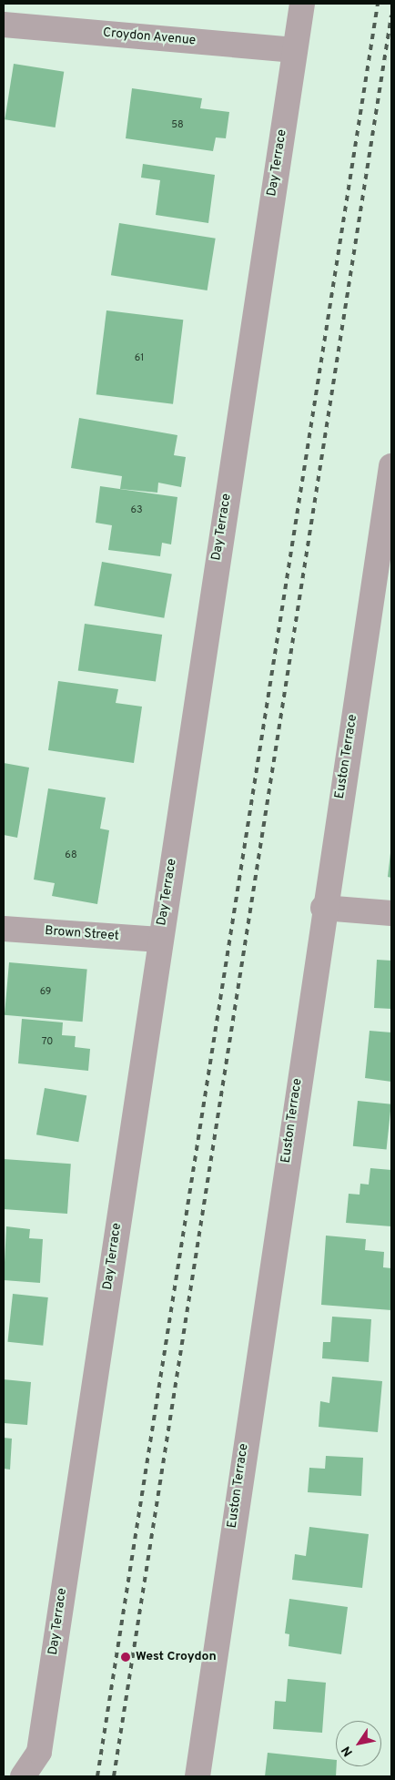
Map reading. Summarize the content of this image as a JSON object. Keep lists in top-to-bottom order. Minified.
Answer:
{"streets":{"street":["Croydon Avenue","Day Terrace","Euston Terrace","Brown Street"]},"crossings":[["Croydon Avenue","Day Terrace"],["Day Terrace","Brown Street"]],"places":["West Croydon"],"house_numbers":["58","61","63","68","69","70"],"north":"bottom left"}
